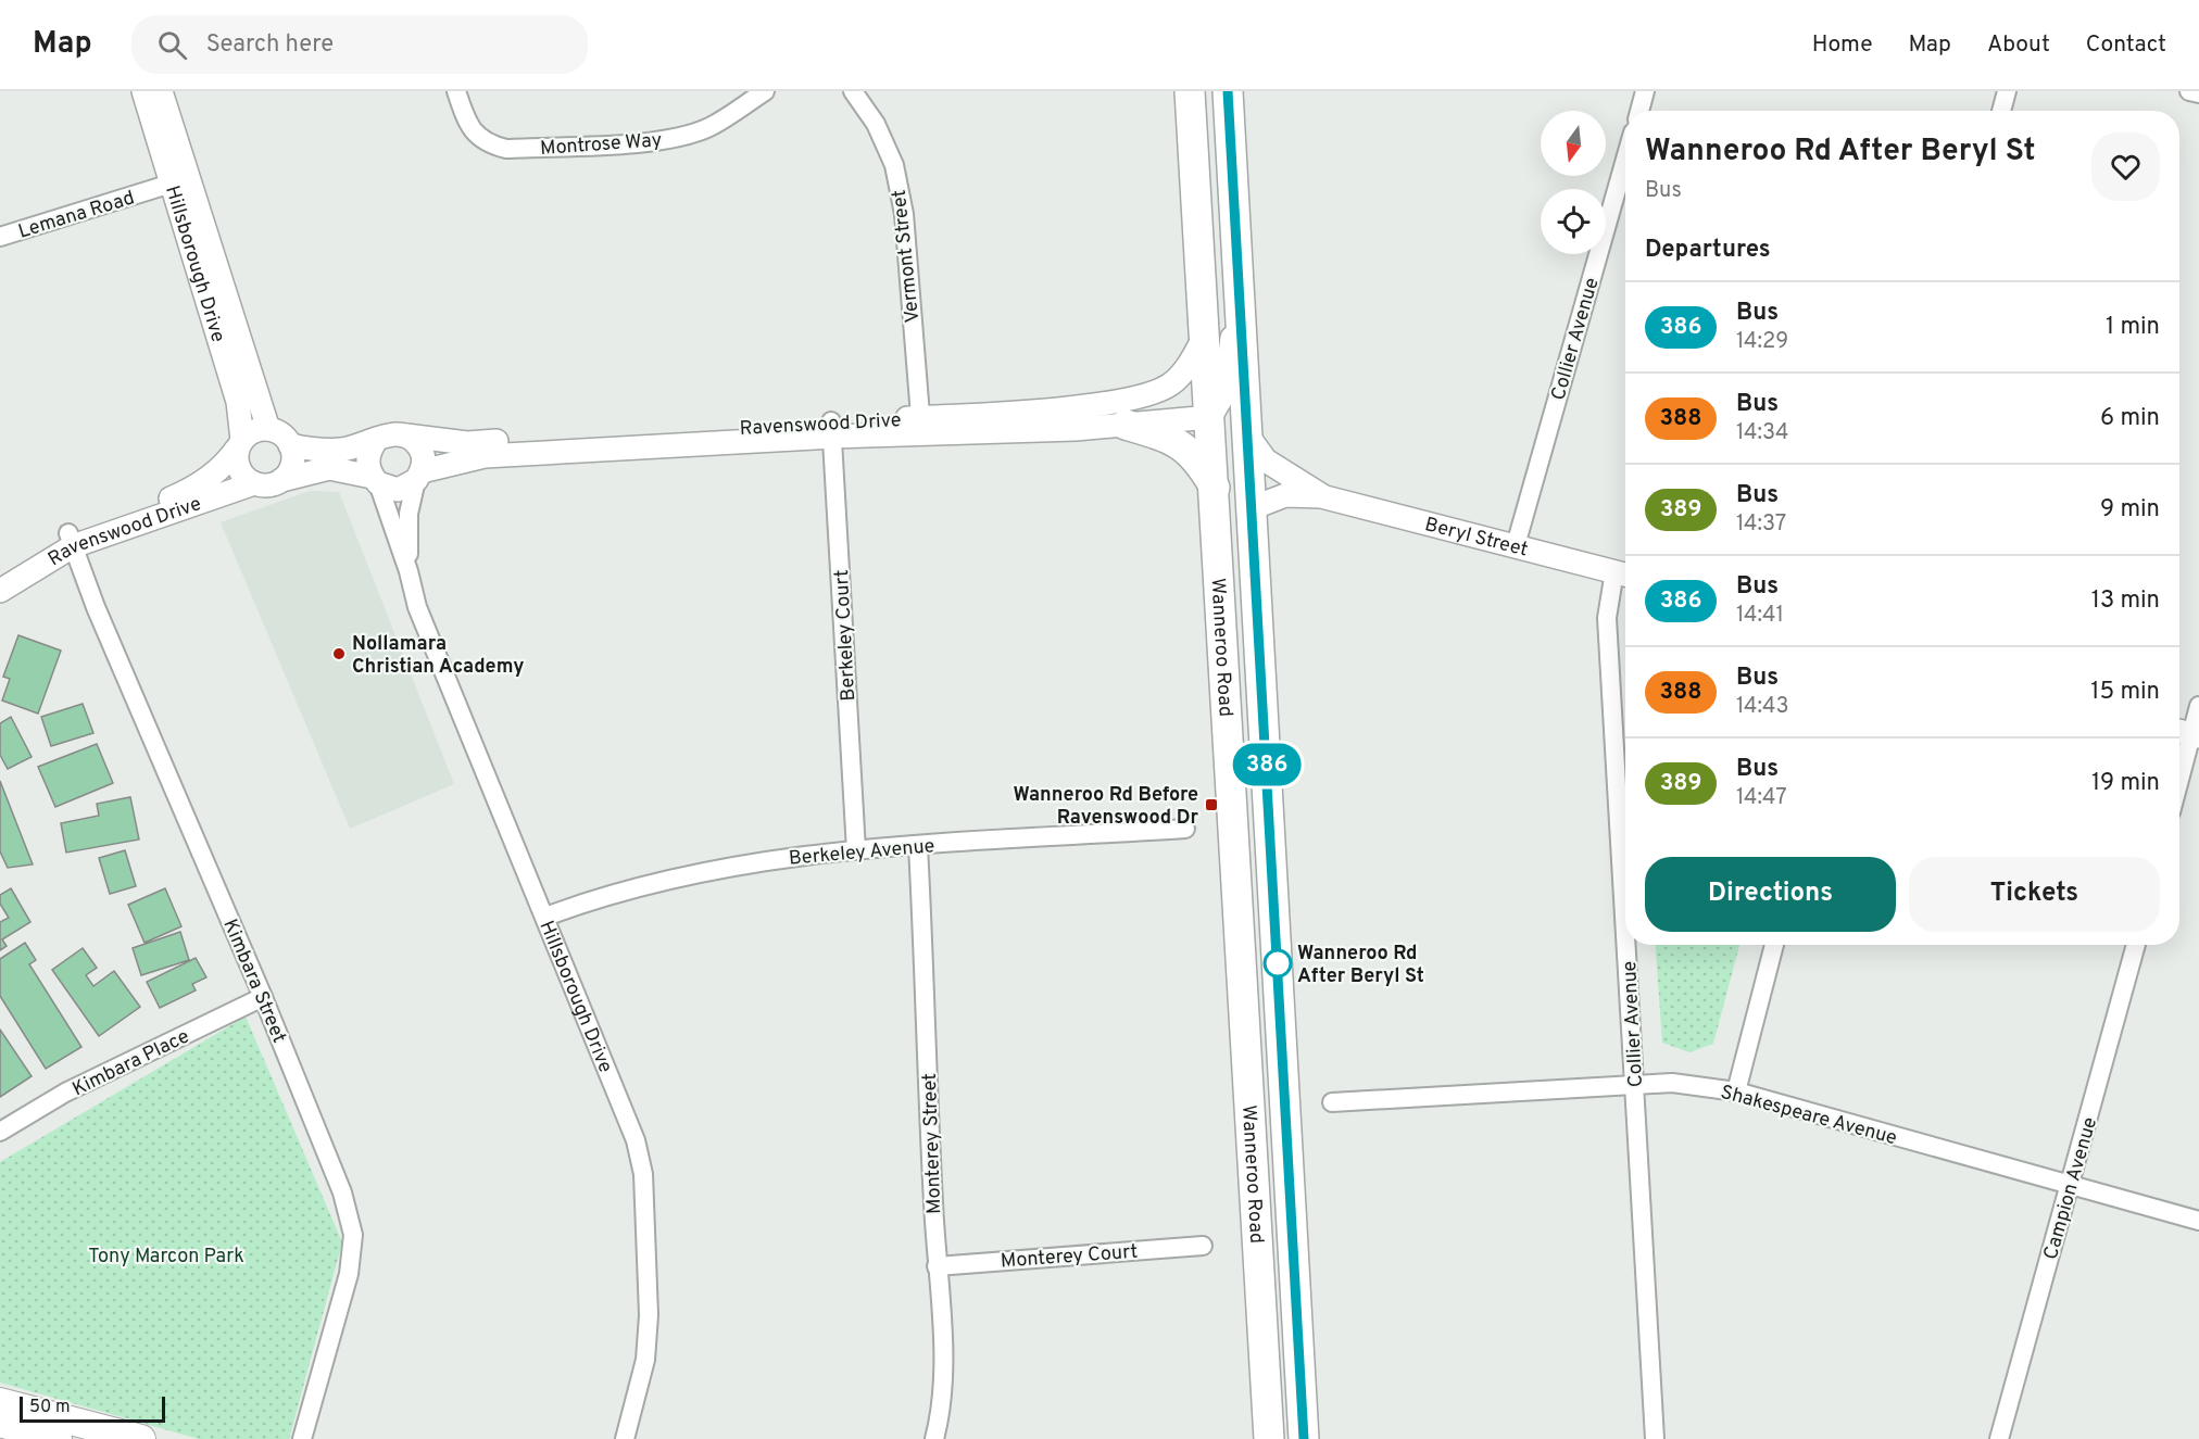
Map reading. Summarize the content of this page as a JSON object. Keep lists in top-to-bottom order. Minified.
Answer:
{"streets":{"highway":["Wanneroo Road"],"street":["Montrose Way","Lemana Road","Vermont Street","Hillsborough Drive","Collier Avenue","Ravenswood Drive","Beryl Street","Berkeley Court","Berkeley Avenue","Kimbara Street","Kimbara Place","Shakespeare Avenue","Monterey Street","Campion Avenue","Monterey Court"]},"crossings":[["Lemana Road","Hillsborough Drive"],["Vermont Street","Ravenswood Drive"],["Hillsborough Drive","Ravenswood Drive"],["Hillsborough Drive","Berkeley Avenue"],["Collier Avenue","Beryl Street"],["Collier Avenue","Shakespeare Avenue"],["Ravenswood Drive","Berkeley Court"],["Ravenswood Drive","Wanneroo Road"],["Ravenswood Drive","Kimbara Street"],["Beryl Street","Wanneroo Road"],["Berkeley Court","Berkeley Avenue"],["Berkeley Avenue","Monterey Street"],["Kimbara Street","Kimbara Place"],["Shakespeare Avenue","Campion Avenue"],["Monterey Street","Monterey Court"]],"parks":["Tony Marcon Park"],"places":{"other":["Nollamara Christian Academy","Wanneroo Rd After Beryl St"],"transit":["Wanneroo Rd Before Ravenswood Dr"]},"lines":["bus line 386"],"scale_bar":"50 m","north":"bottom","page":{"header":"Map","search":"Search here","nav":["Home","Map","About","Contact"],"on_map":"386","heading":[["Wanneroo Rd After Beryl St","Bus"],"Departures"],"list":[{"mark":"386","name":"Bus","note":"14:29","value":"1 min"},{"mark":"388","name":"Bus","note":"14:34","value":"6 min"},{"mark":"389","name":"Bus","note":"14:37","value":"9 min"},{"mark":"386","name":"Bus","note":"14:41","value":"13 min"},{"mark":"388","name":"Bus","note":"14:43","value":"15 min"},{"mark":"389","name":"Bus","note":"14:47","value":"19 min"}],"buttons":["Directions","Tickets"],"scale":"50 m"}}
